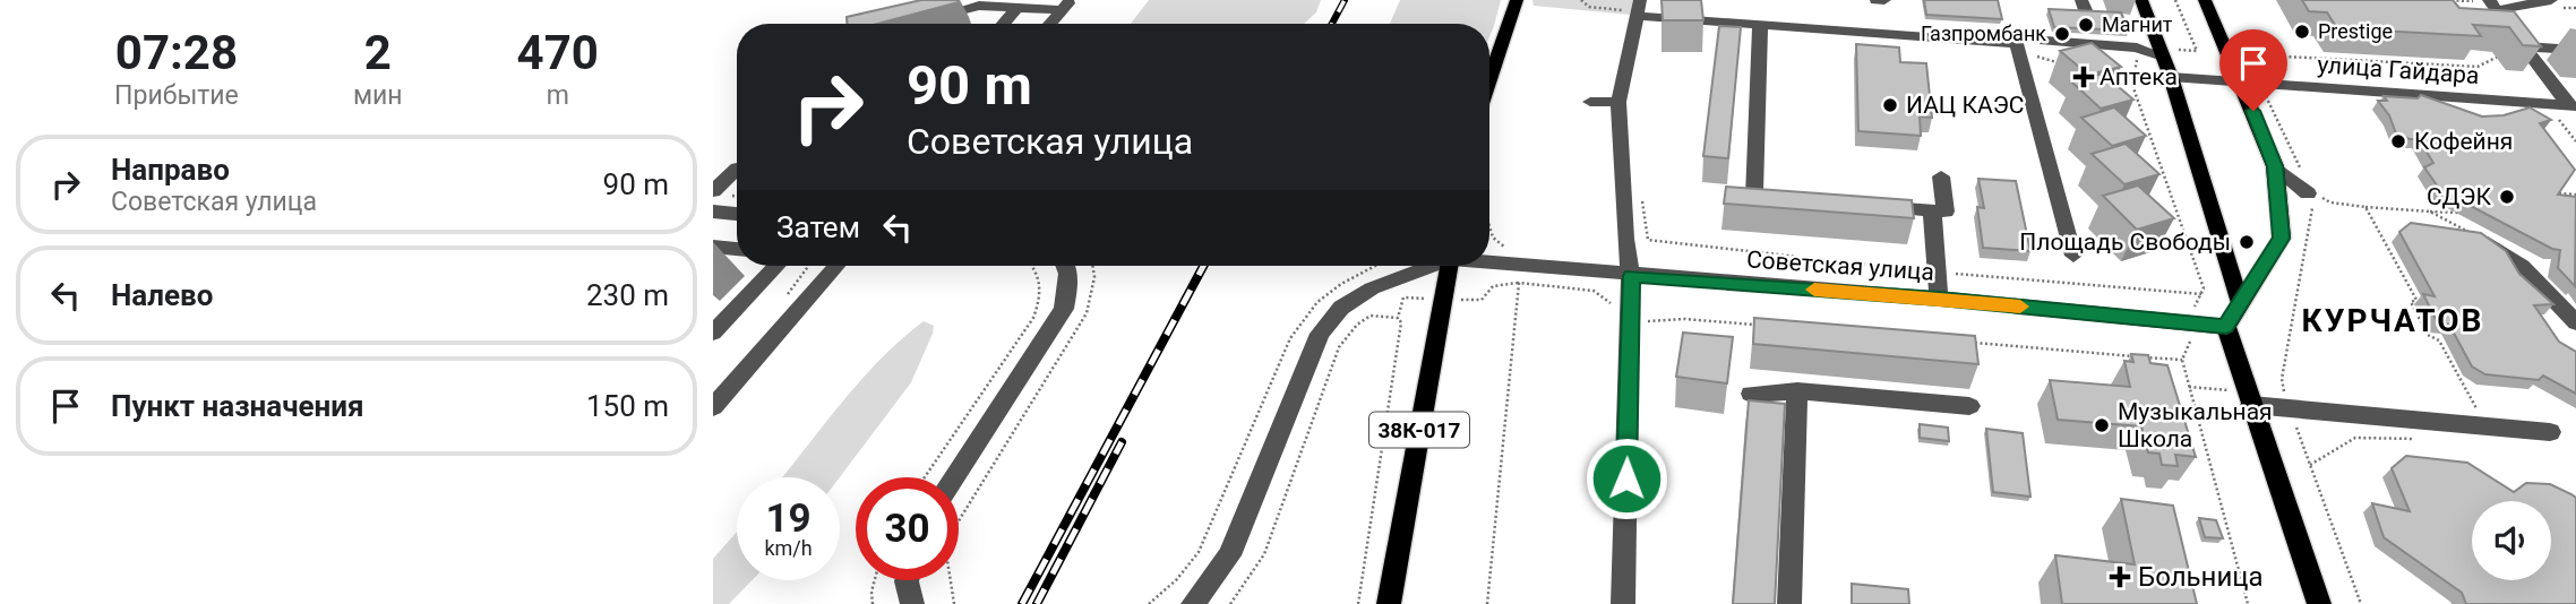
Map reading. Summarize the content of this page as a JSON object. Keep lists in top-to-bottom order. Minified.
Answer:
{"streets":{"main road":["38К-017"],"street":["улица Гайдара","Советская улица"]},"districts":["КУРЧАТОВ"],"places":{"other":["Магнит","Prestige","Газпромбанк","ИАЦ КАЭС","Кофейня","СДЭК","Площадь Свободы","Музыкальная Школа"],"health":["Аптека","Больница"]},"page":{"eta":["07:28","Прибытие","2","мин","470","m"],"turn":["90 m","Советская улица"],"list":[{"name":"Направо","note":"Советская улица","value":"90 m"},{"name":"Налево","value":"230 m"},{"name":"Пункт назначения","value":"150 m"}],"then":"Затем","speed":"19 km/h","limit":"30"}}
